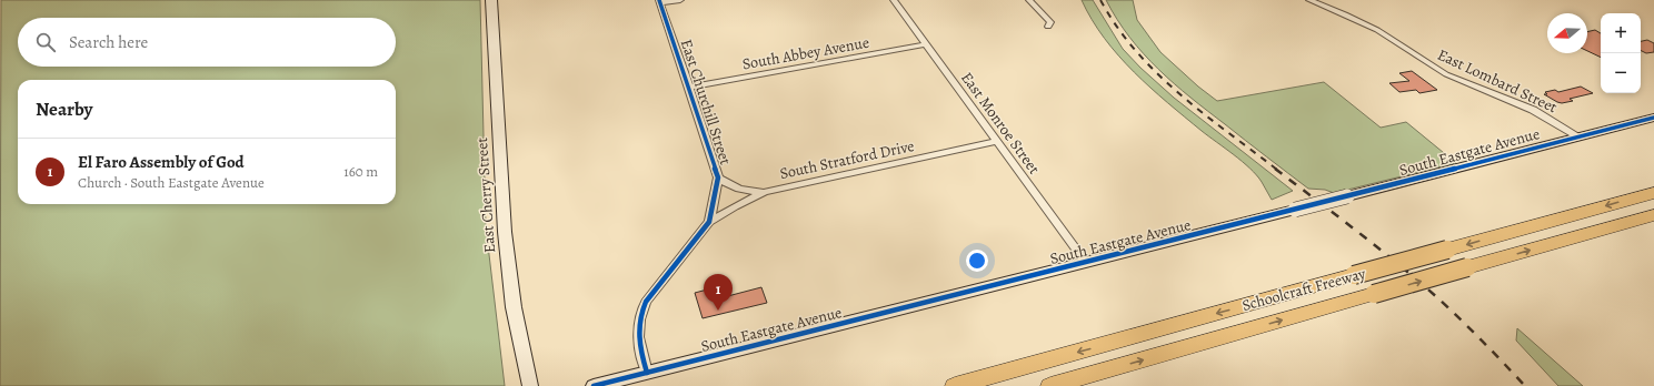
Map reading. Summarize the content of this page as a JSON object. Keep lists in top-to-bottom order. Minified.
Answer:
{"streets":{"highway":["Schoolcraft Freeway"],"street":["South Abbey Avenue","East Lombard Street","East Churchill Street","East Monroe Street","South Eastgate Avenue","South Stratford Drive","East Cherry Street"]},"crossings":[["South Abbey Avenue","East Churchill Street"],["South Abbey Avenue","East Monroe Street"],["East Lombard Street","South Eastgate Avenue"],["East Churchill Street","South Eastgate Avenue"],["East Churchill Street","South Stratford Drive"],["East Monroe Street","South Eastgate Avenue"],["East Monroe Street","South Stratford Drive"]],"north":"left","page":{"map_buttons":["+","−"],"search":"Search here","heading":"Nearby","list":[{"mark":"1","name":"El Faro Assembly of God","note":"Church · South Eastgate Avenue","value":"160 m"}],"pins":"1"}}
